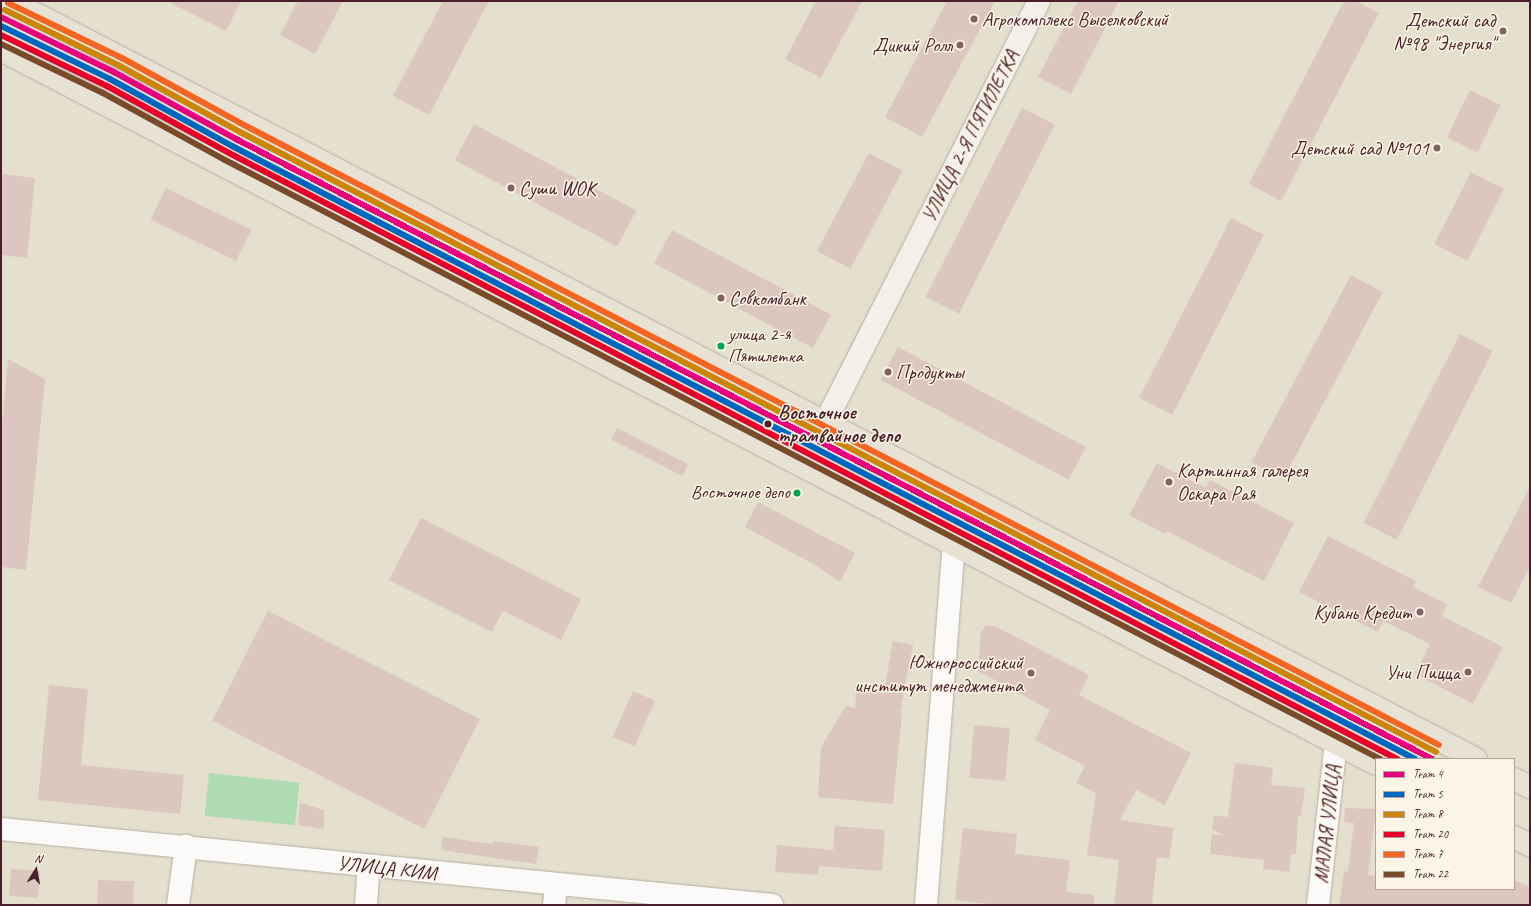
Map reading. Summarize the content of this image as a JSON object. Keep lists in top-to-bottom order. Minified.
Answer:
{"streets":{"main road":["УЛИЦА 2-Я ПЯТИЛЕТКА"],"street":["МАЛАЯ УЛИЦА","УЛИЦА КИМ"]},"places":["Агрокомплекс Выселковский","Детский сад №98 \"Энергия\"","Дикий Ролл","Детский сад №101","Суши WOK","Совкомбанк","улица 2-я Пятилетка","Продукты","Восточное трамвайное депо","Картинная галерея Оскара Рая","Восточное депо","Кубань Кредит","Уни Пицца","Южнороссийский институт менеджмента"],"lines":["tram line 7","tram line 8","tram line 4","tram line 5","tram line 20","tram line 22"],"legend":["Tram 4","Tram 5","Tram 8","Tram 20","Tram 7","Tram 22"],"north":"top"}
